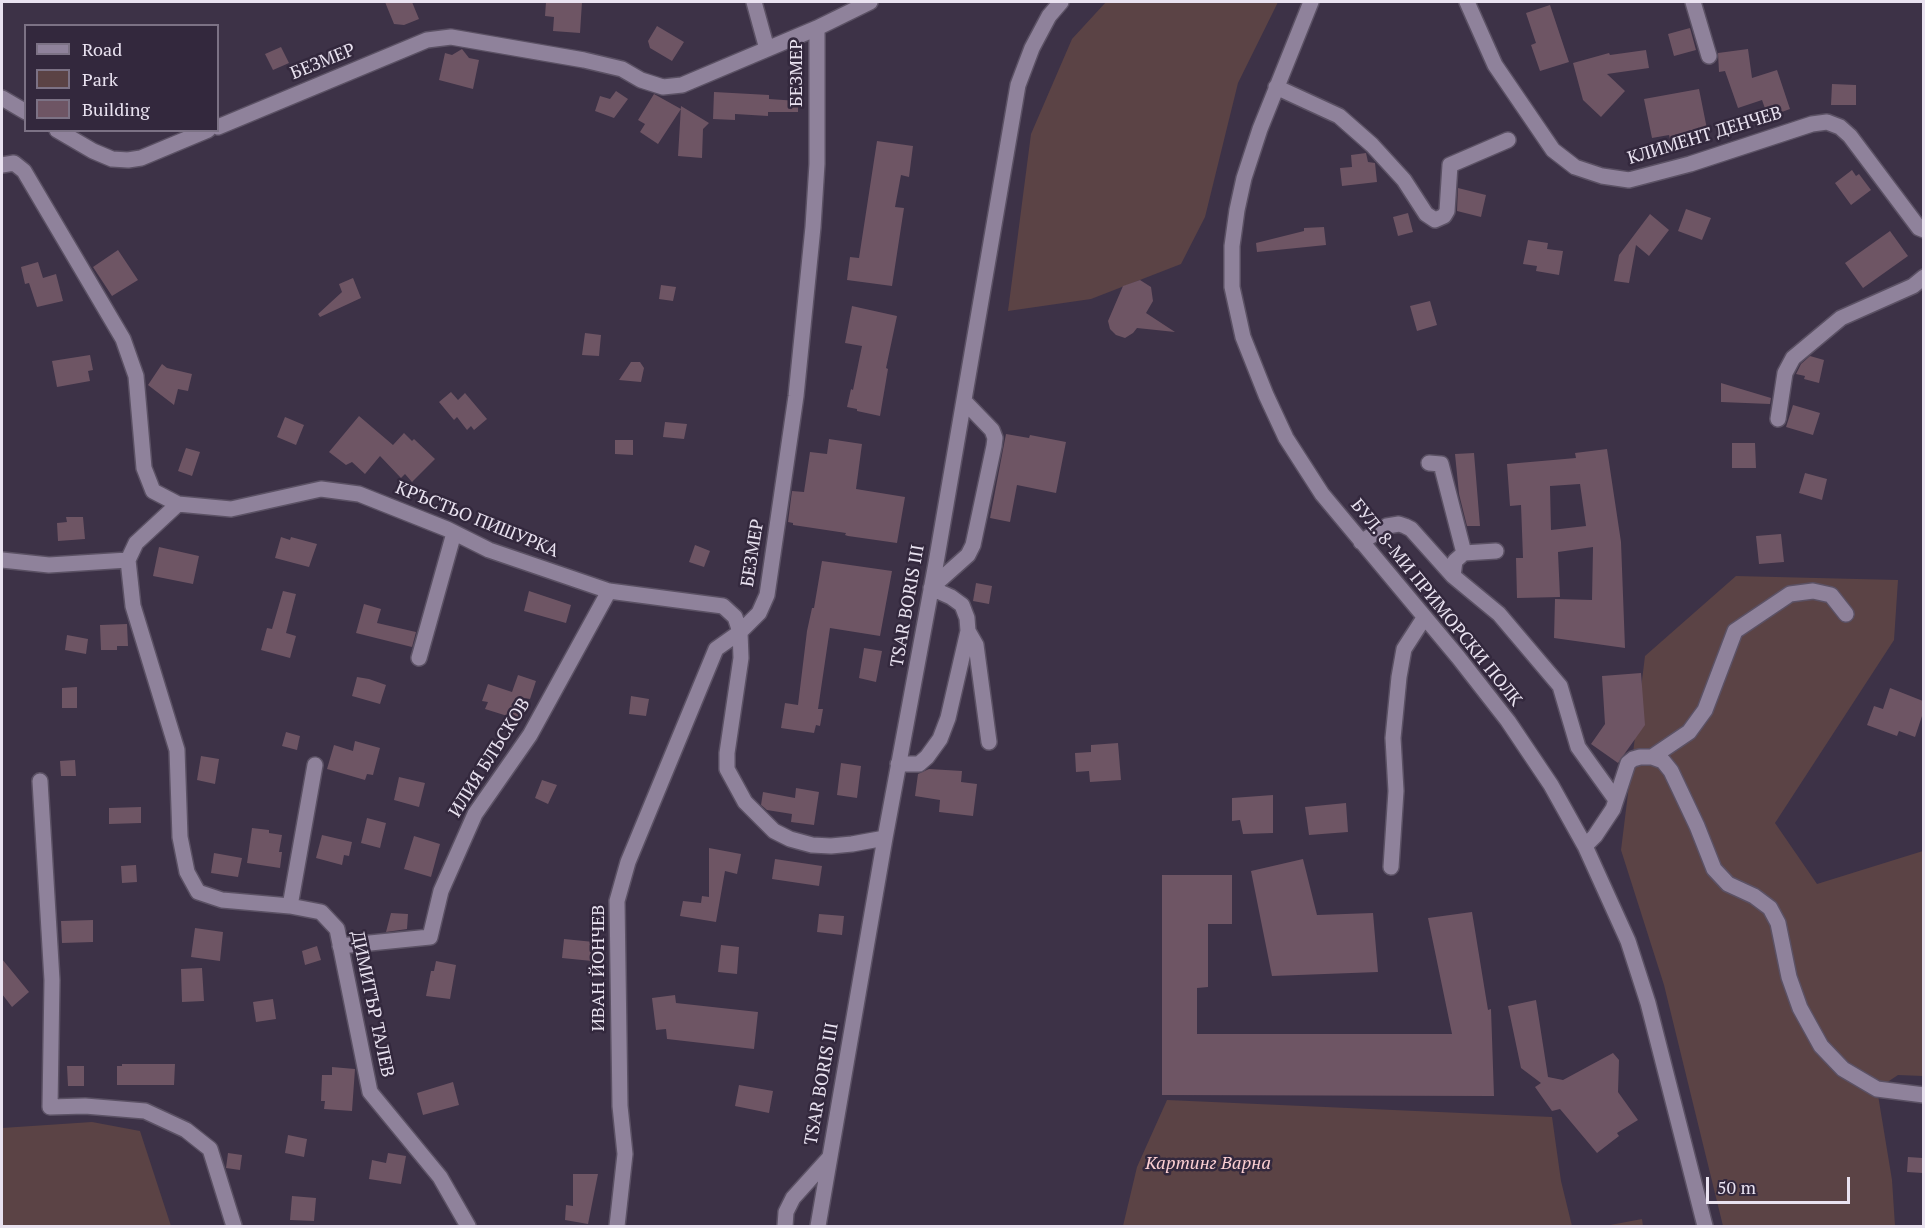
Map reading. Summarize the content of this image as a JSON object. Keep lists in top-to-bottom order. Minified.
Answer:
{"streets":{"street":["БЕЗМЕР","КЛИМЕНТ ДЕНЧЕВ","КРЪСТЬО ПИШУРКА","БУЛ. 8-МИ ПРИМОРСКИ ПОЛК","TSAR BORIS III","ИЛИЯ БЛЪСКОВ","ИВАН ЙОНЧЕВ","ДИМИТЪР ТАЛЕВ"]},"crossings":[["БЕЗМЕР","КРЪСТЬО ПИШУРКА"],["БЕЗМЕР","ИВАН ЙОНЧЕВ"],["КРЪСТЬО ПИШУРКА","ИЛИЯ БЛЪСКОВ"],["КРЪСТЬО ПИШУРКА","ИВАН ЙОНЧЕВ"],["ИЛИЯ БЛЪСКОВ","ДИМИТЪР ТАЛЕВ"]],"parks":["Картинг Варна"],"legend":["Road","Park","Building"],"scale_bar":"50 m"}
